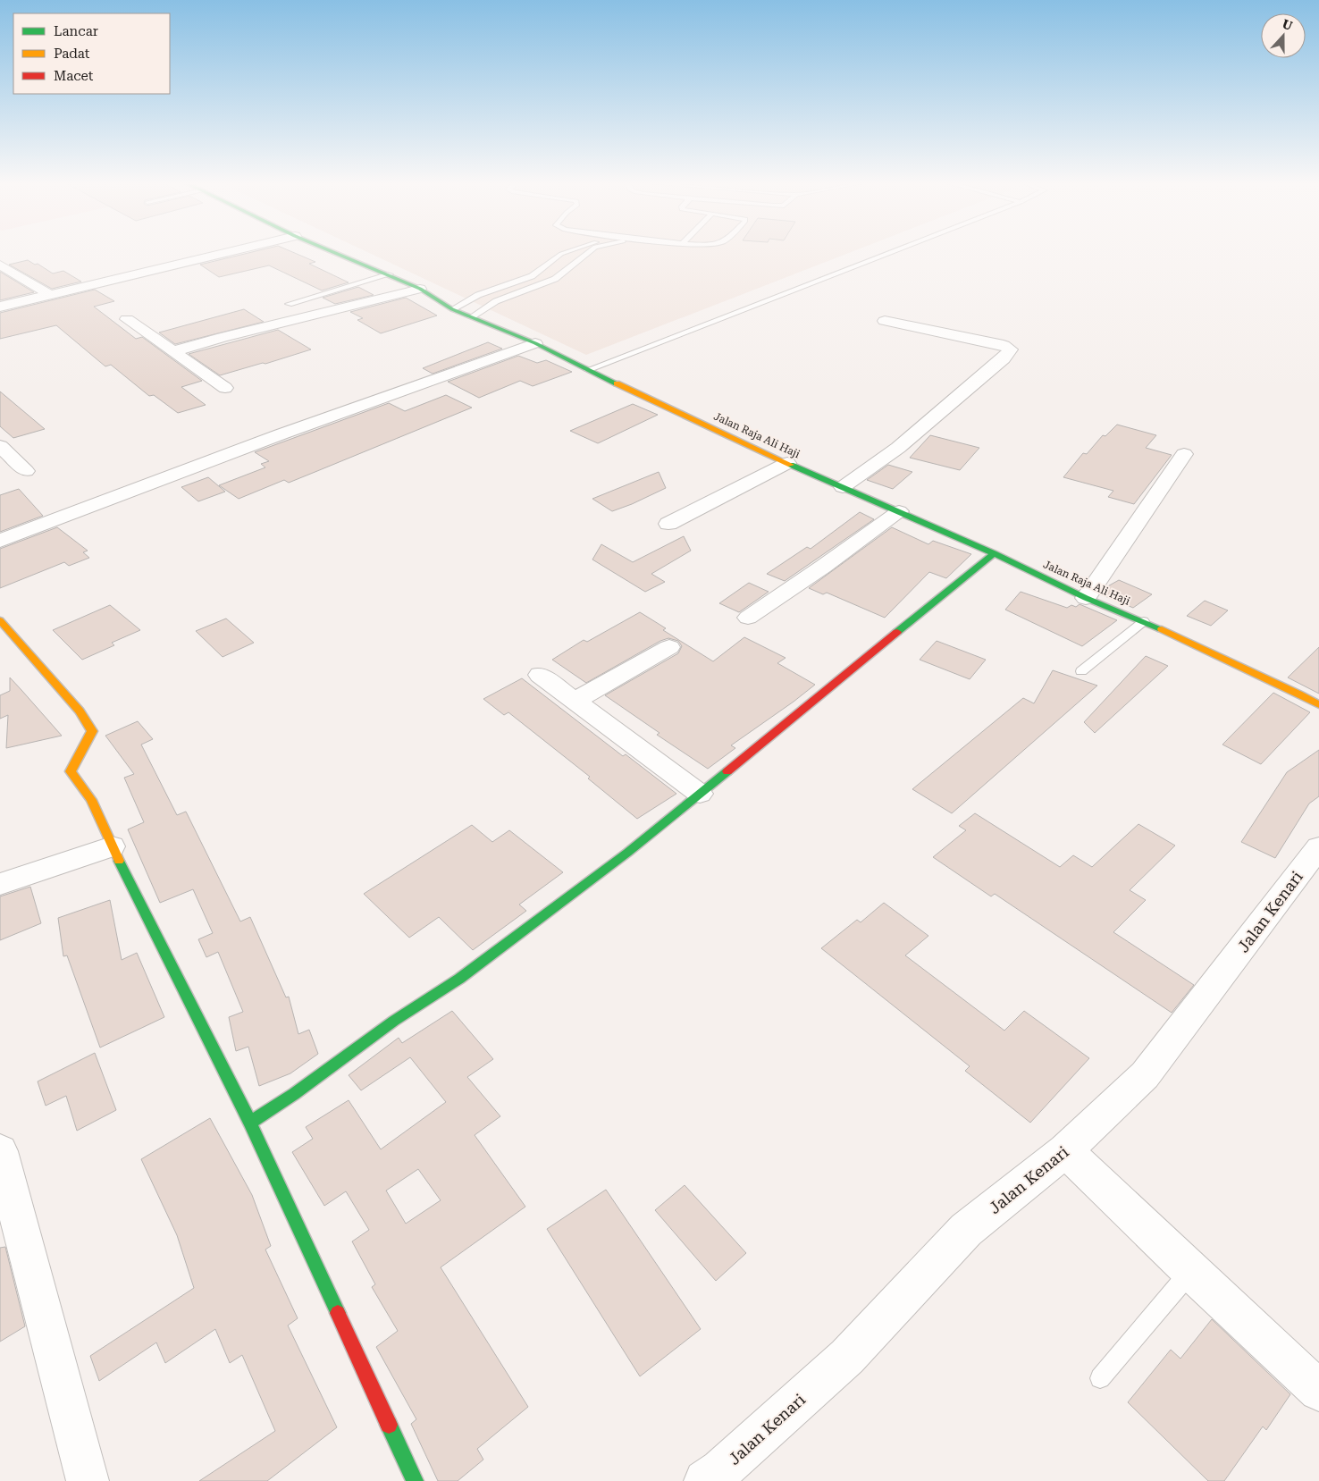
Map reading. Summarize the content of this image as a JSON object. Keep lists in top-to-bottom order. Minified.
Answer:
{"streets":{"main road":["Jalan Raja Ali Haji"],"street":["Jalan Kenari"]},"legend":["Lancar","Padat","Macet"],"north":"top"}
